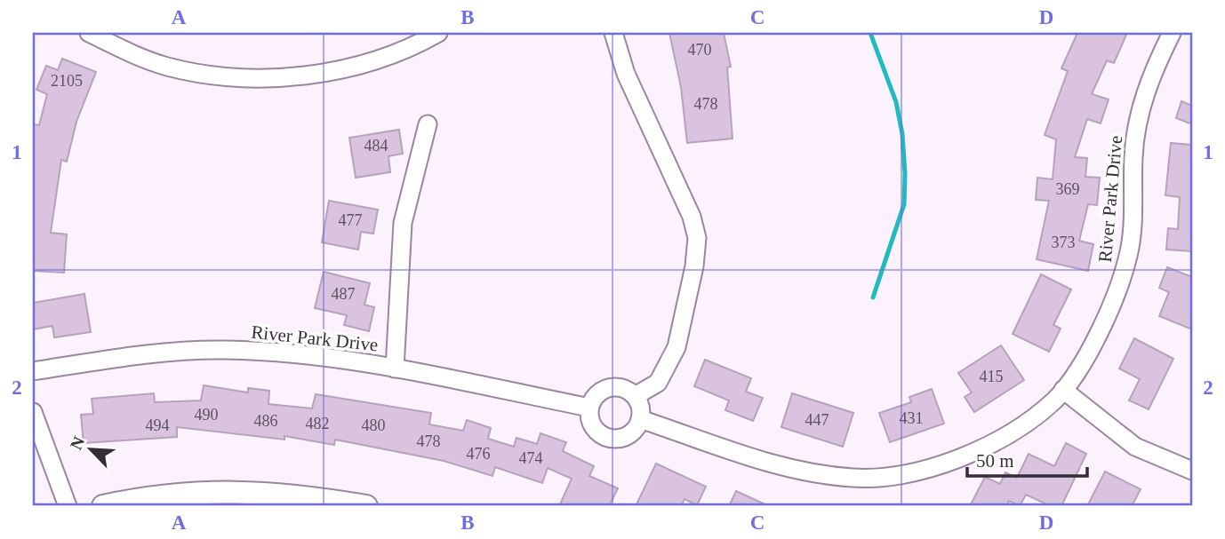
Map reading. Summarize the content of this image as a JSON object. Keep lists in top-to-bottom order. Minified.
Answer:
{"streets":{"street":["River Park Drive"]},"house_numbers":["470","2105","478","484","369","477","373","487","415","490","431","447","486","482","494","480","478","476","474"],"scale_bar":"50 m","north":"top left","grid":{"columns":["A","B","C","D"],"rows":["1","2"]}}
